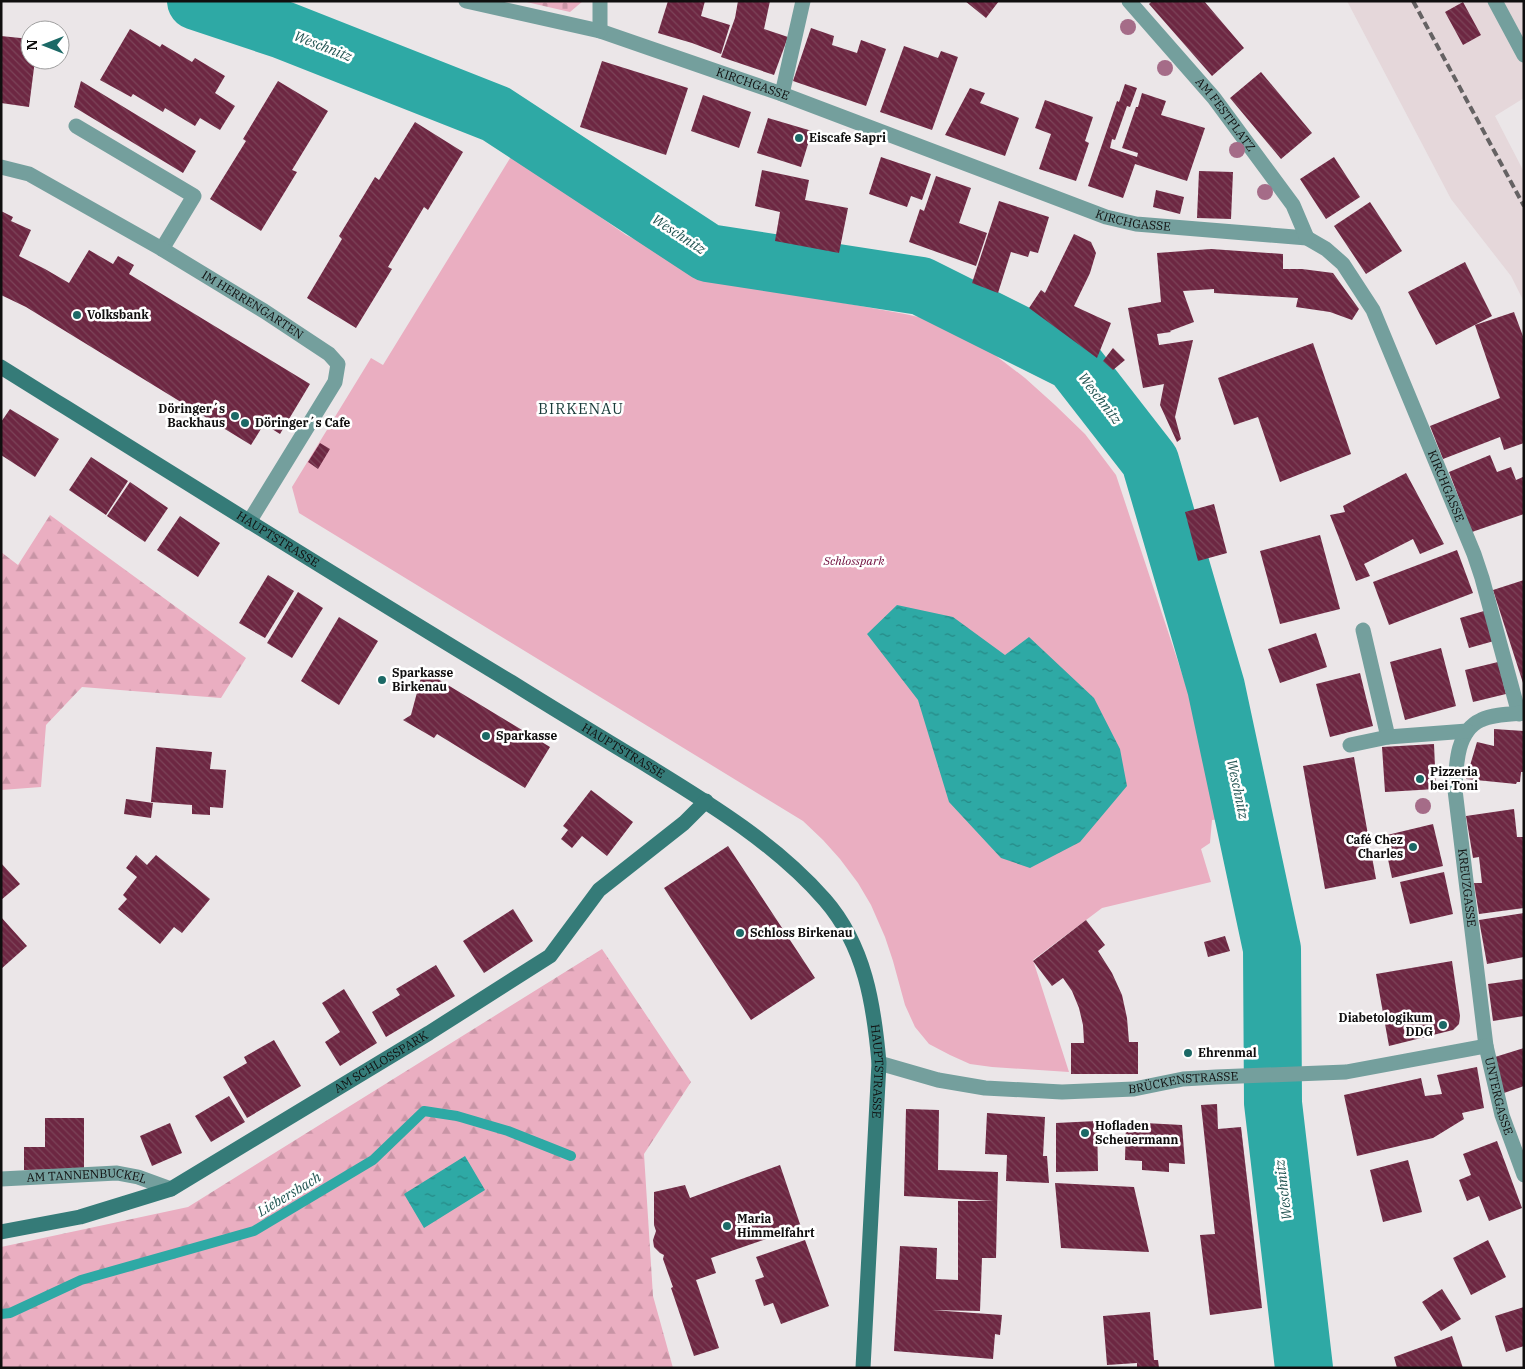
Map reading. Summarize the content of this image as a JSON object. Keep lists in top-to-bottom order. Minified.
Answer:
{"streets":{"main road":["HAUPTSTRASSE","AM SCHLOSSPARK"],"street":["KIRCHGASSE","AM FESTPLATZ","IM HERRENGARTEN","KREUZGASSE","BRÜCKENSTRASSE","UNTERGASSE","AM TANNENBUCKEL"]},"crossings":[["KIRCHGASSE","AM FESTPLATZ"],["IM HERRENGARTEN","HAUPTSTRASSE"],["HAUPTSTRASSE","AM SCHLOSSPARK"],["HAUPTSTRASSE","BRÜCKENSTRASSE"],["KREUZGASSE","BRÜCKENSTRASSE"],["KREUZGASSE","UNTERGASSE"],["AM SCHLOSSPARK","AM TANNENBUCKEL"],["BRÜCKENSTRASSE","UNTERGASSE"]],"districts":["BIRKENAU"],"water":["Weschnitz","Liebersbach"],"parks":["Schlosspark"],"places":["Eiscafe Sapri","Volksbank","Döringer´s Backhaus","Döringer´s Cafe","Sparkasse Birkenau","Sparkasse","Pizzeria bei Toni","Café Chez Charles","Schloss Birkenau","Diabetologikum DDG","Ehrenmal","Hofladen Scheuermann","Maria Himmelfahrt"],"north":"left"}
